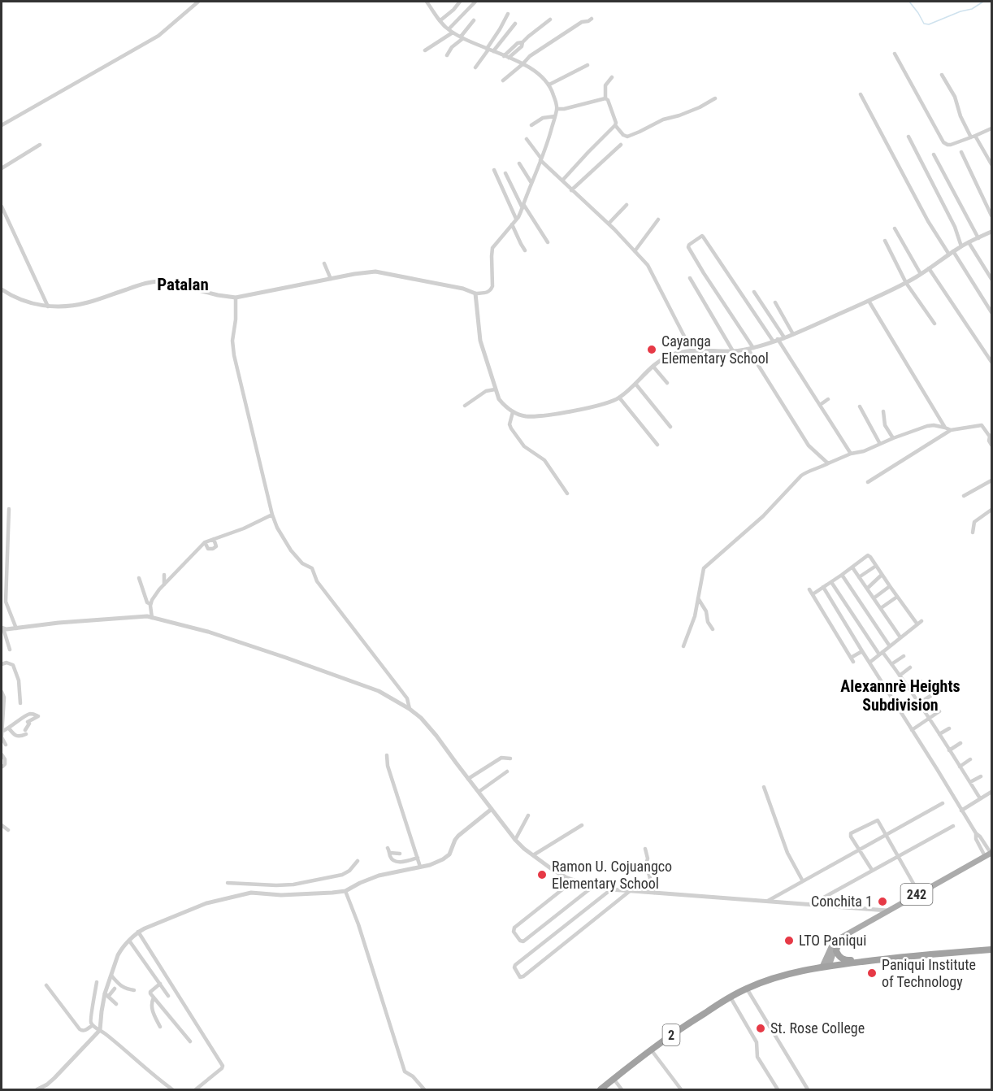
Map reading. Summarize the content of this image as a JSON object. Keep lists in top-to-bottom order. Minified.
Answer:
{"streets":{"highway":["2"],"main road":["242"]},"districts":["Patalan","Alexannrè Heights Subdivision"],"places":["Cayanga Elementary School","Ramon U. Cojuangco Elementary School","Conchita 1","LTO Paniqui","Paniqui Institute of Technology","St. Rose College"]}
